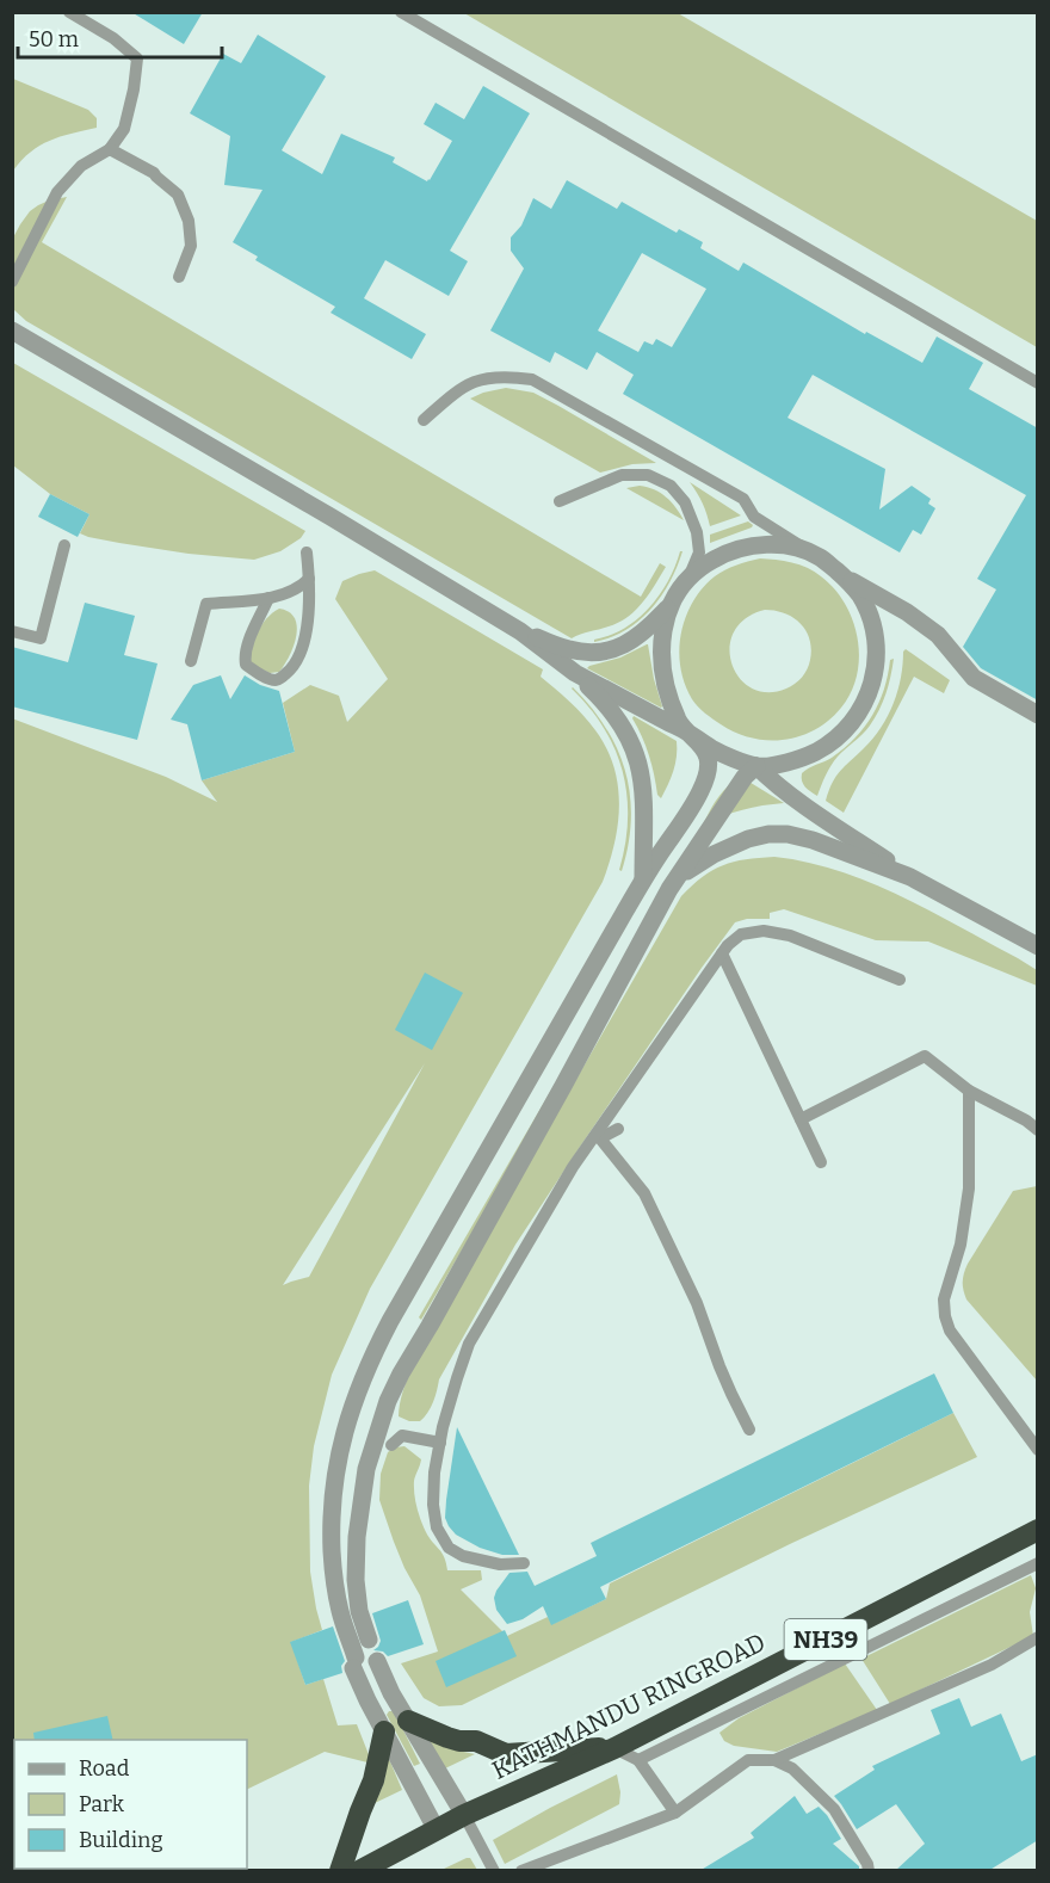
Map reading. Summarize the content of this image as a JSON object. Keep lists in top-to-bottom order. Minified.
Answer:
{"streets":{"highway":["NH39","KATHMANDU RINGROAD"]},"legend":["Road","Park","Building"],"scale_bar":"50 m"}
